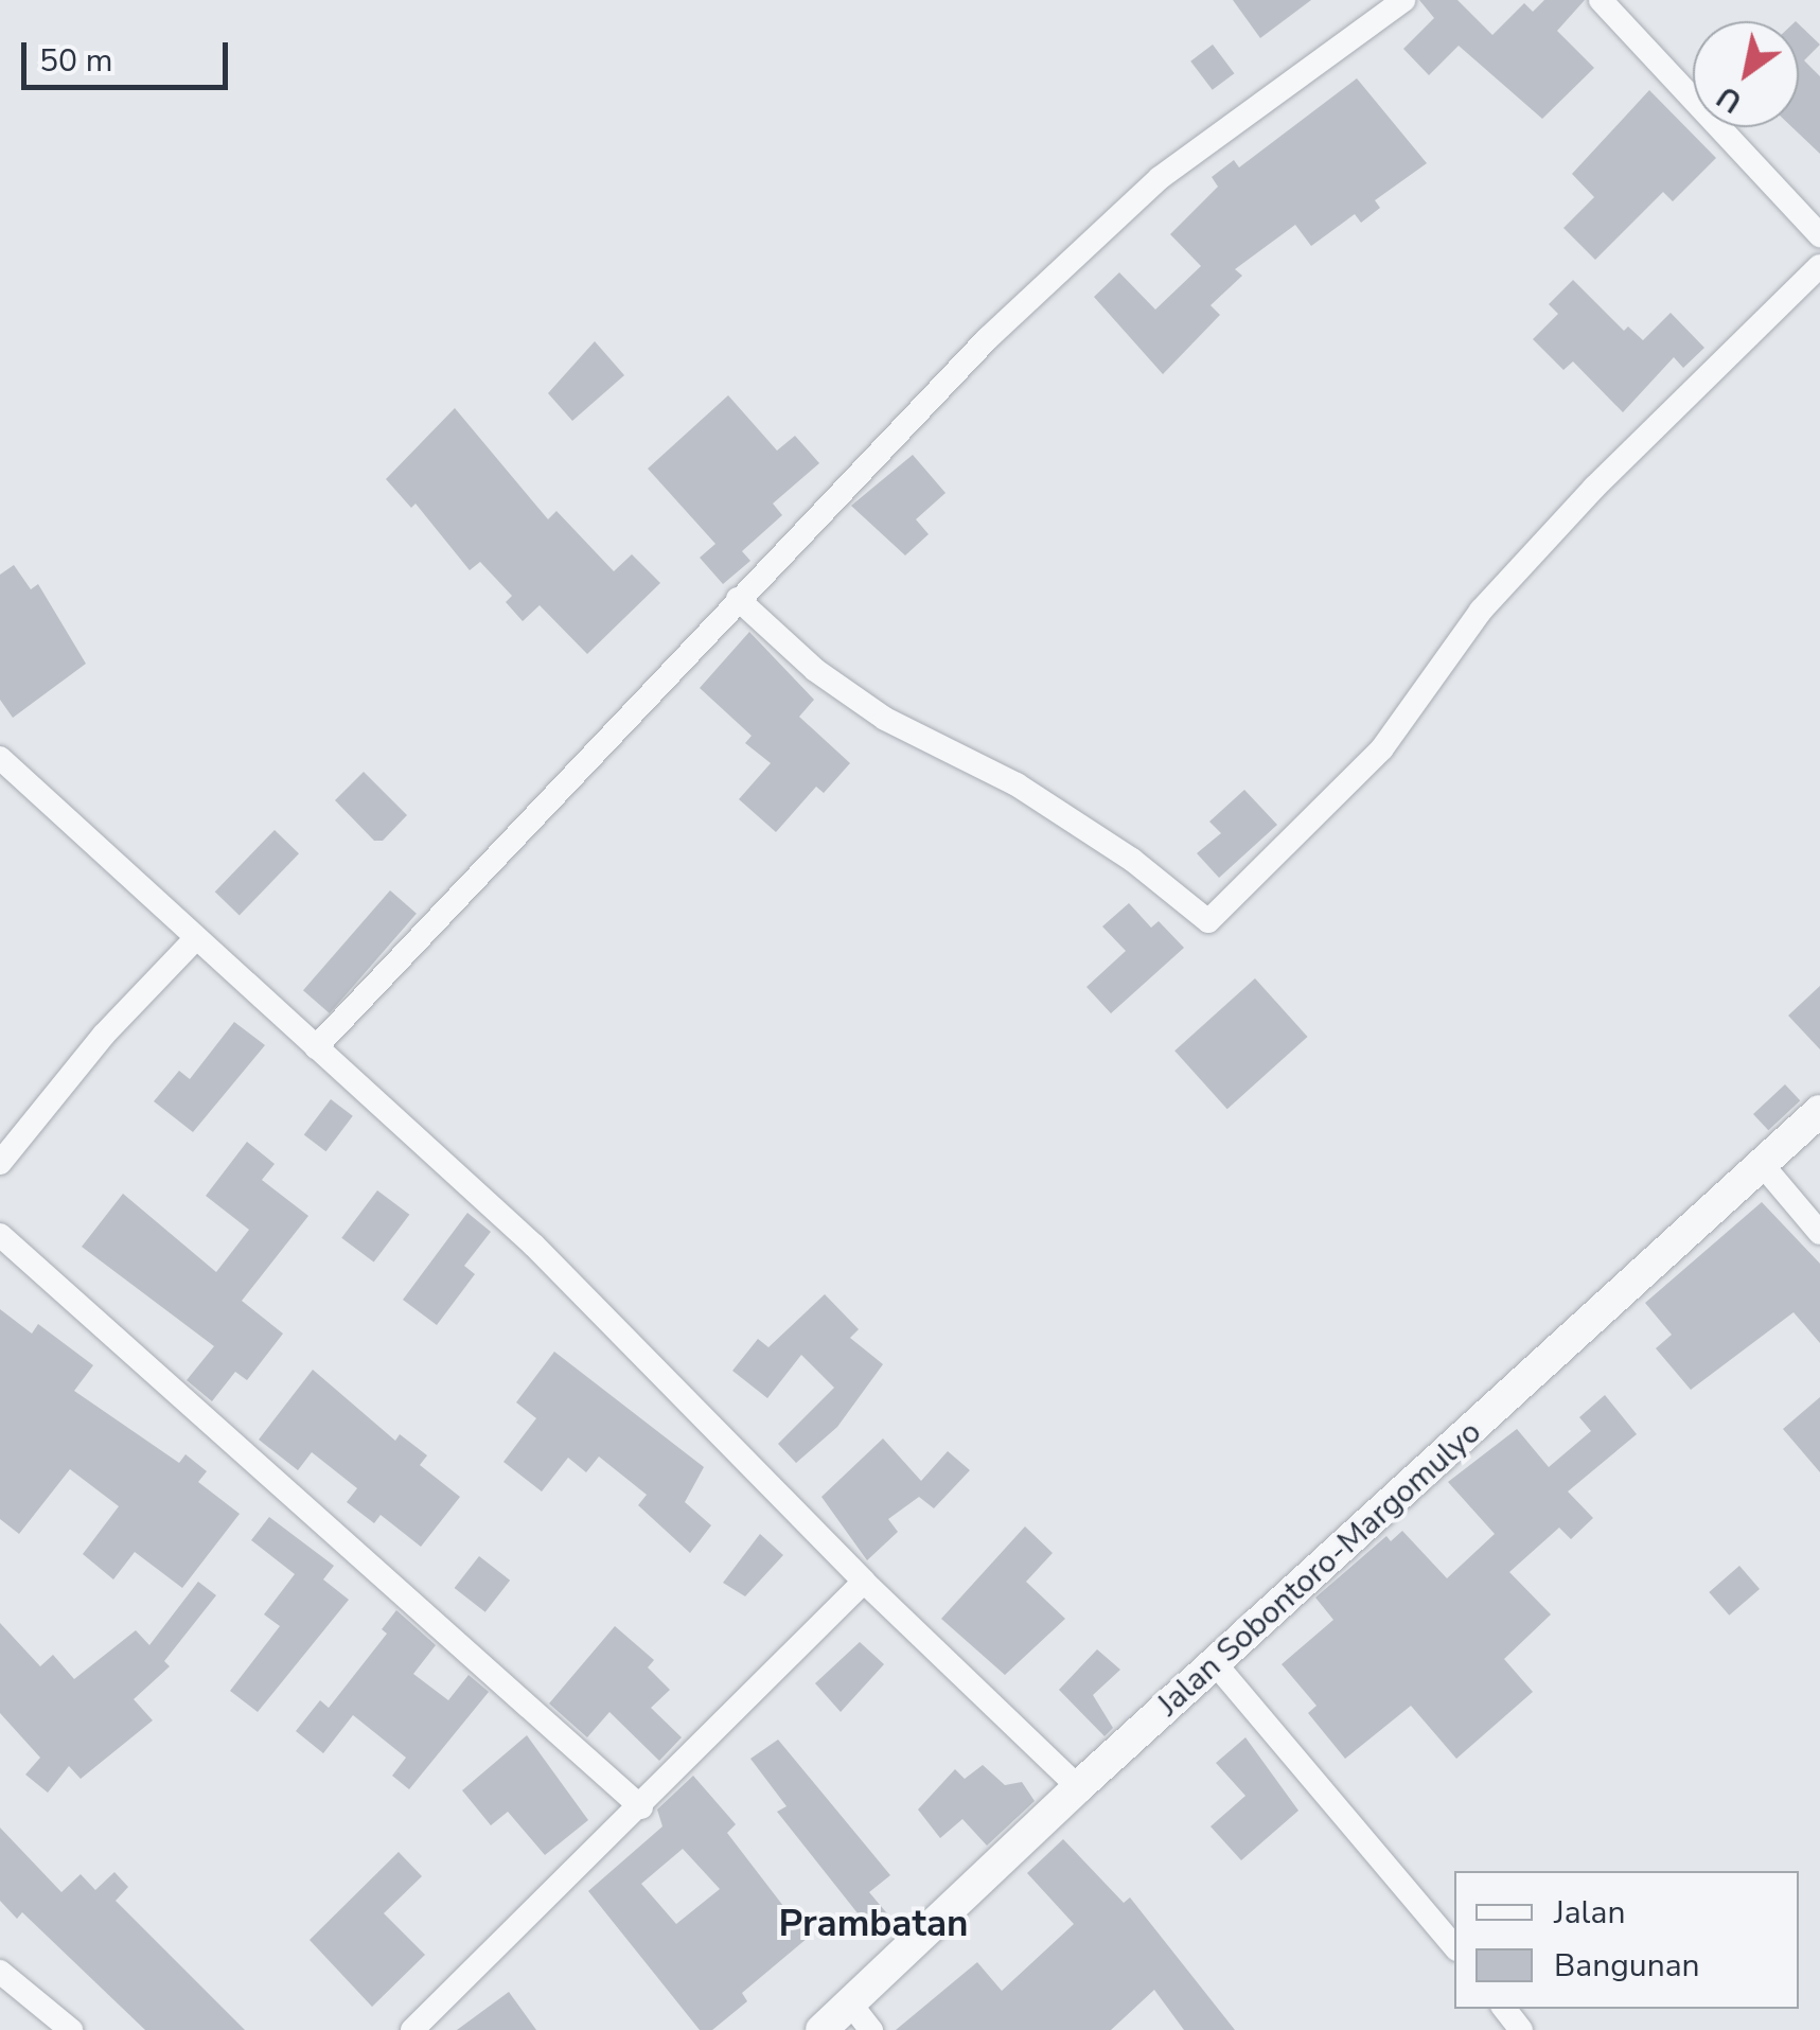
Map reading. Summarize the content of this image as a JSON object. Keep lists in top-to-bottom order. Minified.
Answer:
{"streets":{"street":["Jalan Sobontoro-Margomulyo"]},"districts":["Prambatan"],"legend":["Jalan","Bangunan"],"scale_bar":"50 m","north":"bottom left"}
